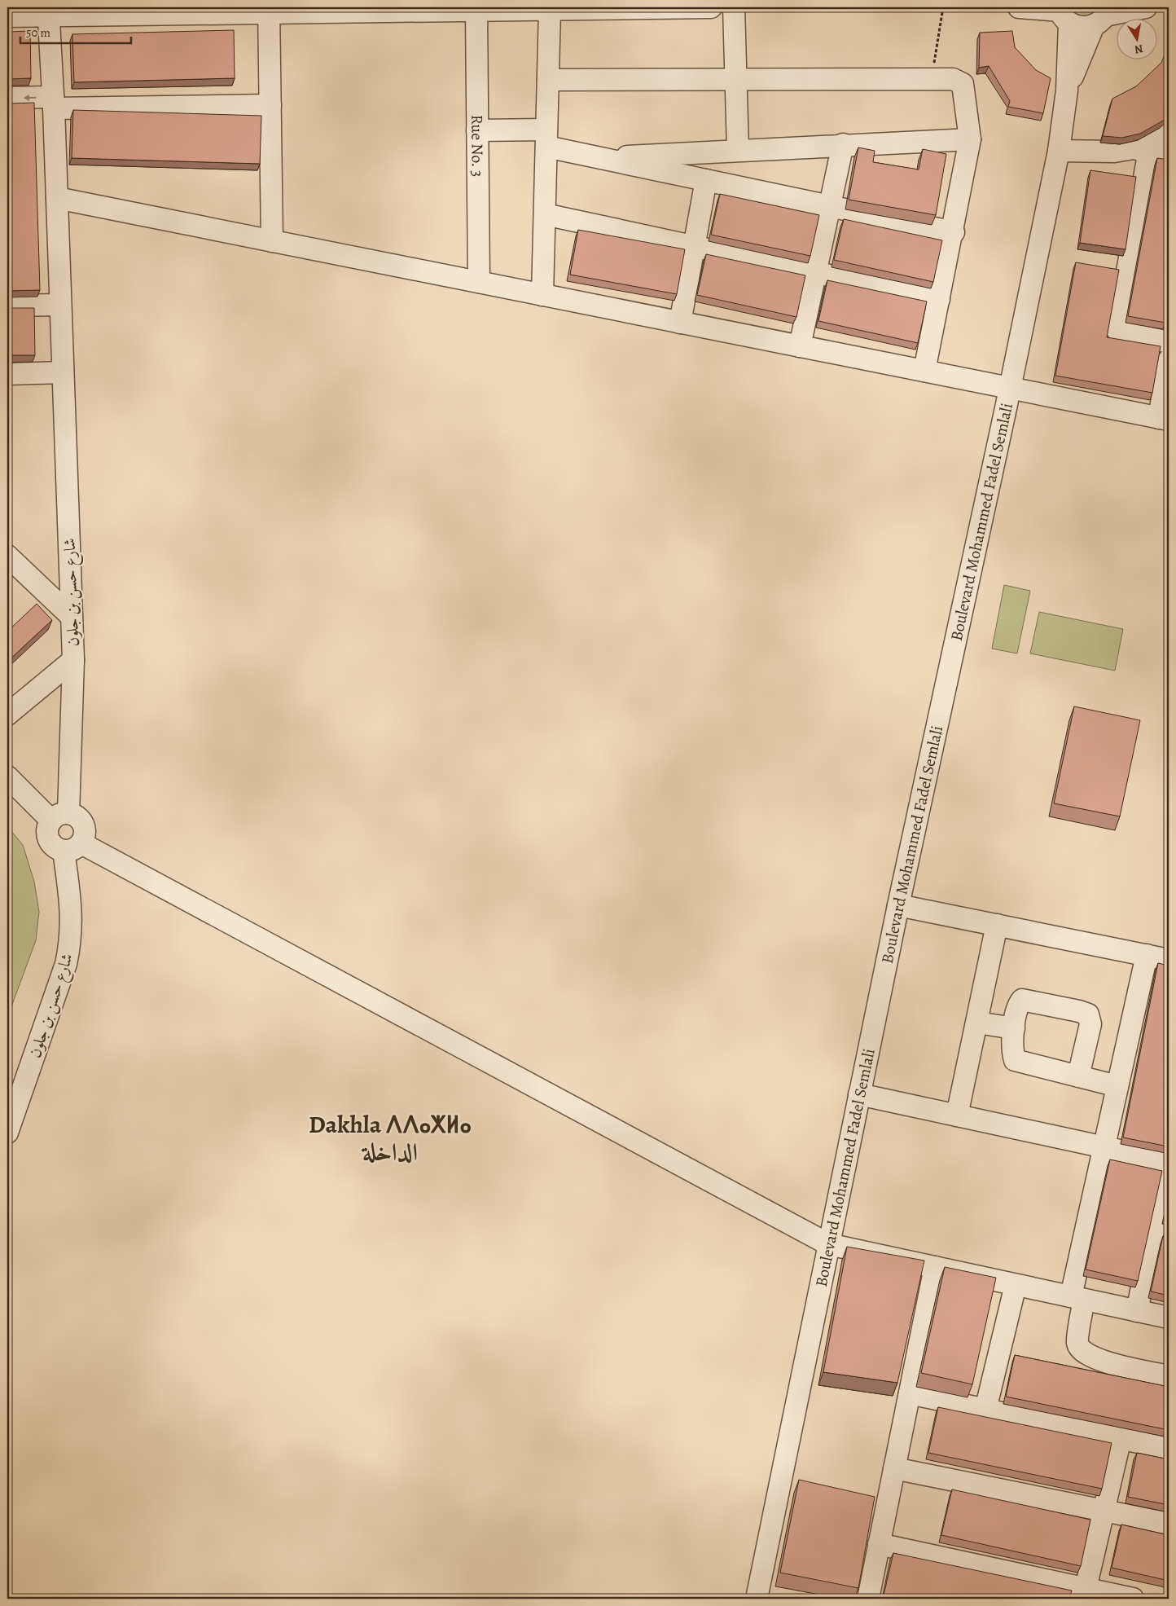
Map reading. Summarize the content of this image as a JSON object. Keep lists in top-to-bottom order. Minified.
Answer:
{"streets":{"street":["Rue No. 3","Boulevard Mohammed Fadel Semlali","شارع حسن بن جلون"]},"districts":["Dakhla ⴷⴷⴰⵅⵍⴰ الداخلة"],"scale_bar":"50 m","north":"bottom"}
